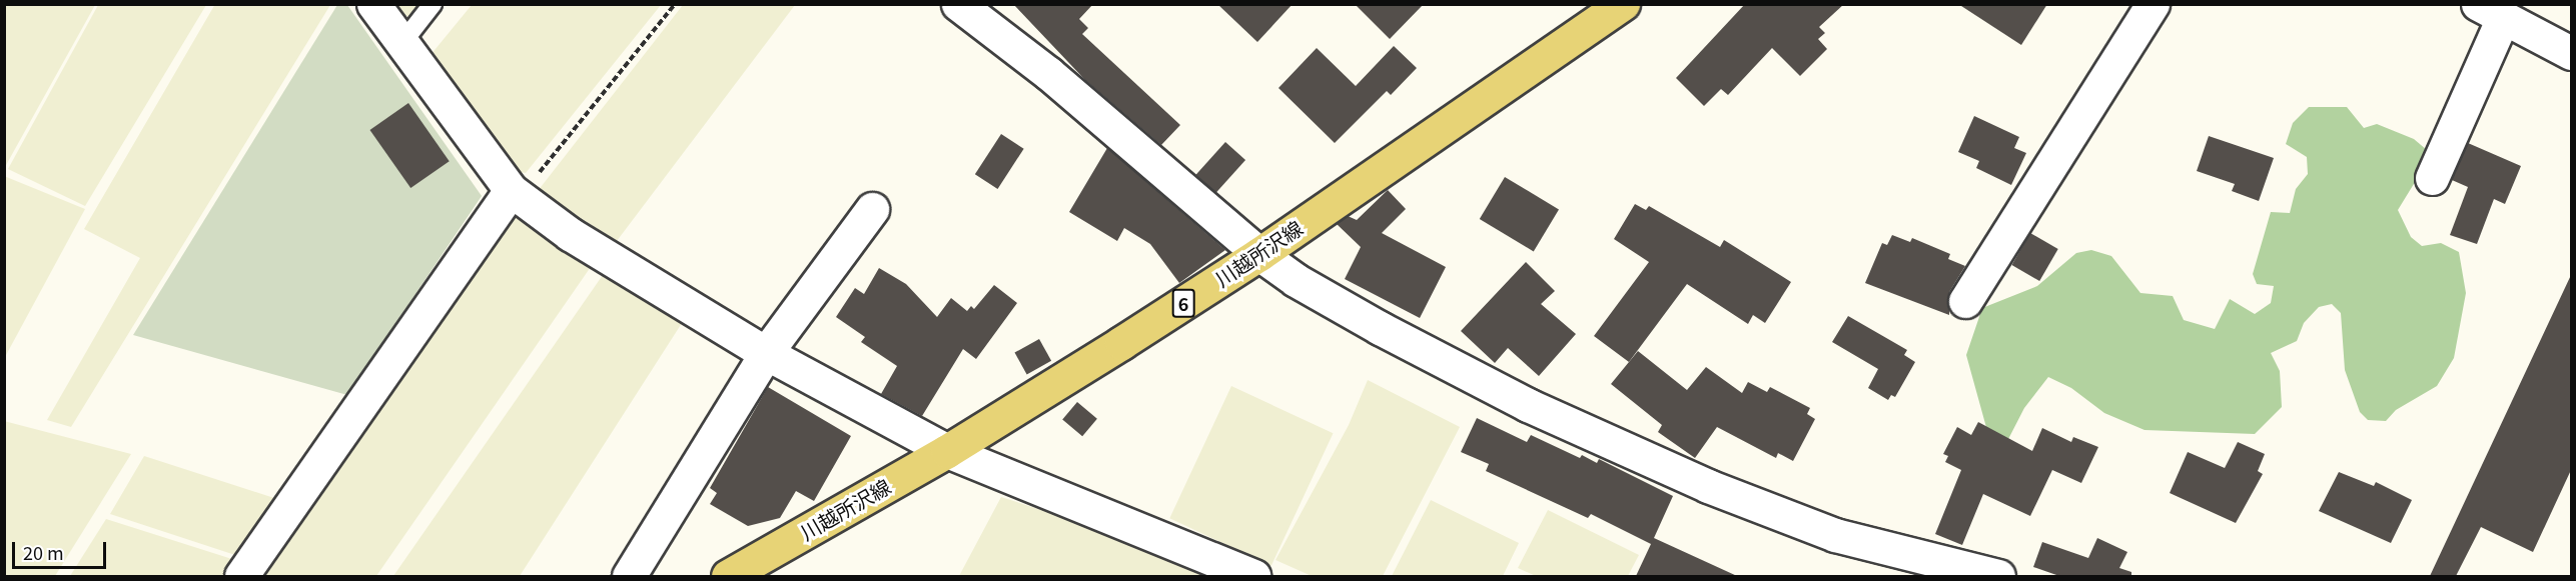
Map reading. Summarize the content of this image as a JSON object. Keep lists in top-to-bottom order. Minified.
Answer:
{"streets":{"main road":["川越所沢線","6"]},"scale_bar":"20 m"}
